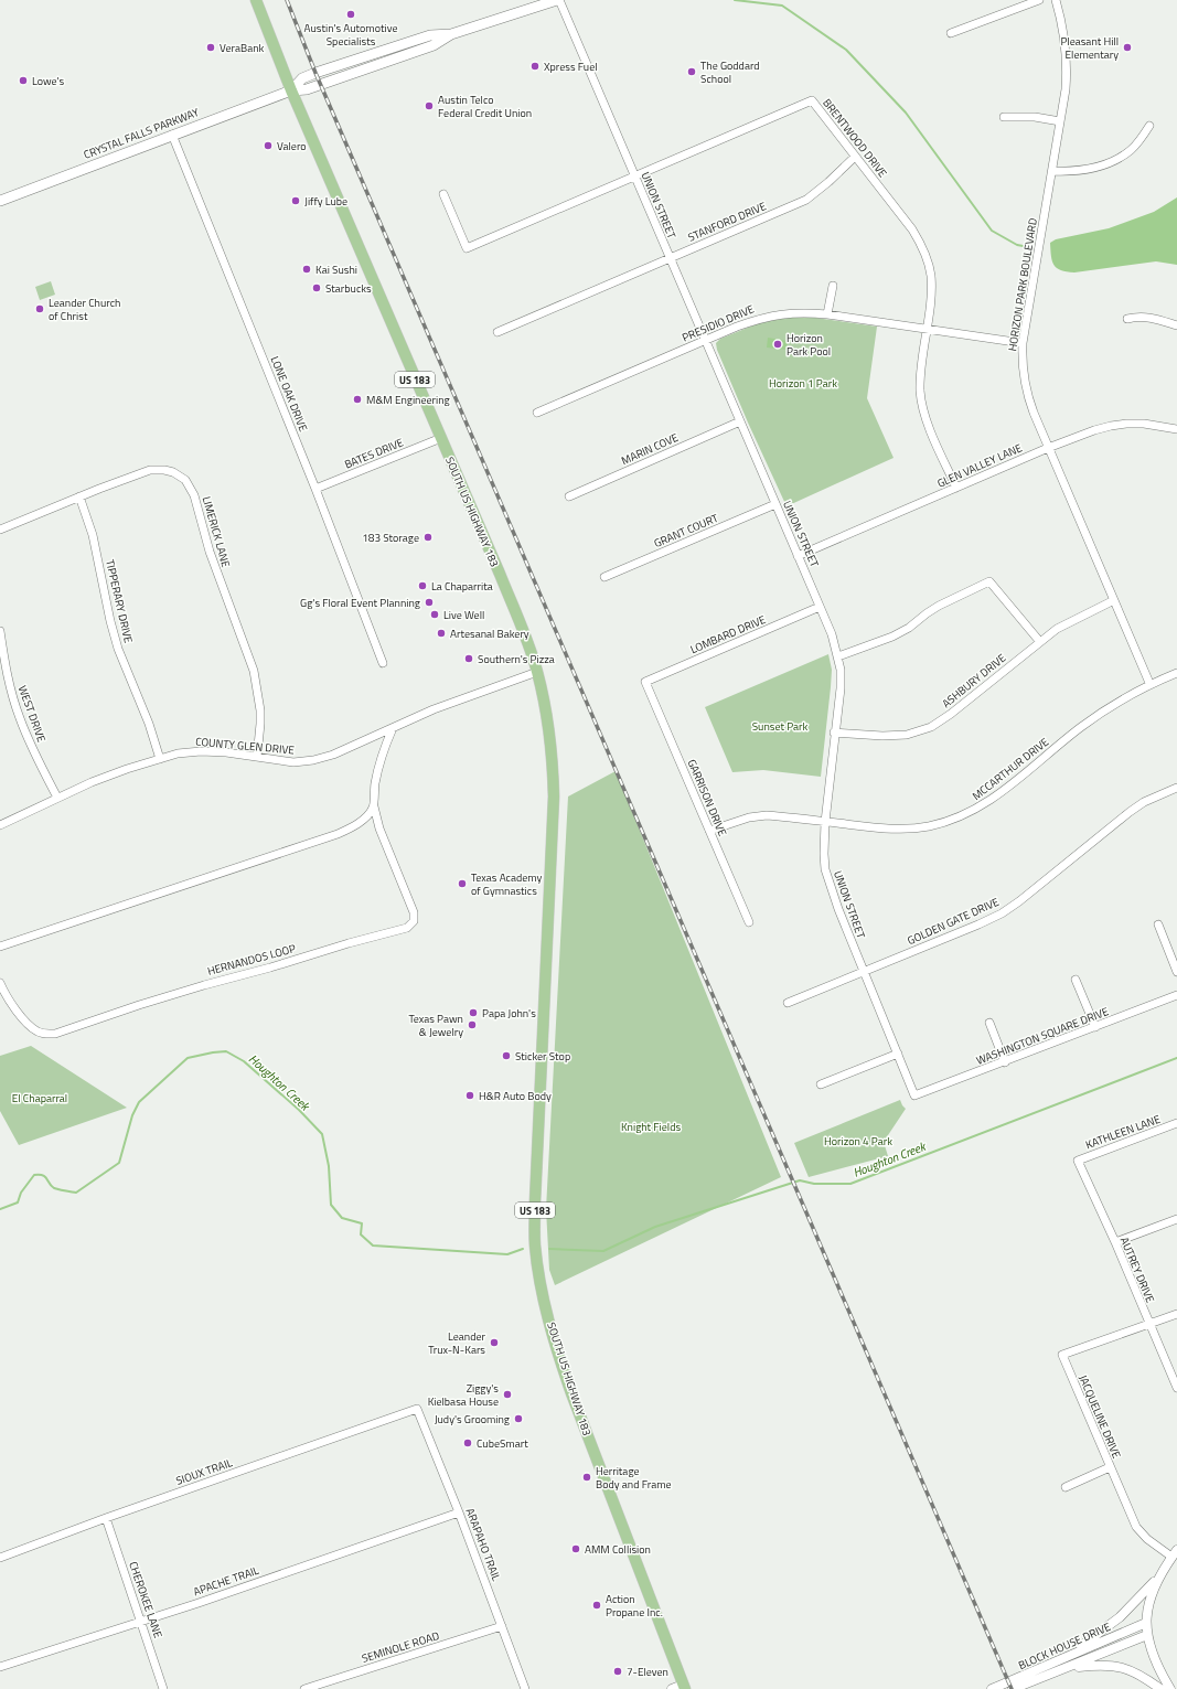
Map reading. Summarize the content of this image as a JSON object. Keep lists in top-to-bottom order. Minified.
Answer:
{"streets":{"main road":["CRYSTAL FALLS PARKWAY","US 183","SOUTH US HIGHWAY 183"],"street":["BRENTWOOD DRIVE","UNION STREET","STANFORD DRIVE","HORIZON PARK BOULEVARD","PRESIDIO DRIVE","LONE OAK DRIVE","MARIN COVE","BATES DRIVE","GLEN VALLEY LANE","GRANT COURT","LIMERICK LANE","TIPPERARY DRIVE","LOMBARD DRIVE","ASHBURY DRIVE","WEST DRIVE","COUNTY GLEN DRIVE","MCCARTHUR DRIVE","GARRISON DRIVE","GOLDEN GATE DRIVE","HERNANDOS LOOP","WASHINGTON SQUARE DRIVE","KATHLEEN LANE","AUTREY DRIVE","JACQUELINE DRIVE","SIOUX TRAIL","ARAPAHO TRAIL","APACHE TRAIL","CHEROKEE LANE","BLOCK HOUSE DRIVE","SEMINOLE ROAD"]},"crossings":[["CRYSTAL FALLS PARKWAY","UNION STREET"],["CRYSTAL FALLS PARKWAY","LONE OAK DRIVE"],["CRYSTAL FALLS PARKWAY","SOUTH US HIGHWAY 183"],["BRENTWOOD DRIVE","UNION STREET"],["BRENTWOOD DRIVE","STANFORD DRIVE"],["BRENTWOOD DRIVE","PRESIDIO DRIVE"],["BRENTWOOD DRIVE","GLEN VALLEY LANE"],["UNION STREET","STANFORD DRIVE"],["UNION STREET","PRESIDIO DRIVE"],["UNION STREET","MARIN COVE"],["UNION STREET","GLEN VALLEY LANE"],["UNION STREET","GRANT COURT"],["UNION STREET","LOMBARD DRIVE"],["UNION STREET","ASHBURY DRIVE"],["UNION STREET","MCCARTHUR DRIVE"],["UNION STREET","GOLDEN GATE DRIVE"],["UNION STREET","WASHINGTON SQUARE DRIVE"],["HORIZON PARK BOULEVARD","PRESIDIO DRIVE"],["HORIZON PARK BOULEVARD","GLEN VALLEY LANE"],["HORIZON PARK BOULEVARD","ASHBURY DRIVE"],["HORIZON PARK BOULEVARD","MCCARTHUR DRIVE"],["LONE OAK DRIVE","BATES DRIVE"],["BATES DRIVE","SOUTH US HIGHWAY 183"],["SOUTH US HIGHWAY 183","COUNTY GLEN DRIVE"],["LIMERICK LANE","TIPPERARY DRIVE"],["LIMERICK LANE","COUNTY GLEN DRIVE"],["TIPPERARY DRIVE","COUNTY GLEN DRIVE"],["LOMBARD DRIVE","GARRISON DRIVE"],["WEST DRIVE","COUNTY GLEN DRIVE"],["COUNTY GLEN DRIVE","HERNANDOS LOOP"],["MCCARTHUR DRIVE","GARRISON DRIVE"],["KATHLEEN LANE","AUTREY DRIVE"],["AUTREY DRIVE","JACQUELINE DRIVE"],["SIOUX TRAIL","ARAPAHO TRAIL"],["SIOUX TRAIL","CHEROKEE LANE"],["ARAPAHO TRAIL","APACHE TRAIL"],["ARAPAHO TRAIL","SEMINOLE ROAD"],["APACHE TRAIL","CHEROKEE LANE"]],"water":["Houghton Creek"],"parks":["Horizon 1 Park","Sunset Park","El Chaparral","Knight Fields","Horizon 4 Park"],"places":["Austin's Automotive Specialists","VeraBank","Pleasant Hill Elementary","Xpress Fuel","The Goddard School","Lowe's","Austin Telco Federal Credit Union","Valero","Jiffy Lube","Kai Sushi","Starbucks","Leander Church of Christ","Horizon Park Pool","M&M Engineering","183 Storage","La Chaparrita","Gg's Floral Event Planning","Live Well","Artesanal Bakery","Southern's Pizza","Texas Academy of Gymnastics","Papa John's","Texas Pawn & Jewelry","Sticker Stop","H&R Auto Body","Leander Trux-N-Kars","Ziggy's Kielbasa House","Judy's Grooming","CubeSmart","Herritage Body and Frame","AMM Collision","Action Propane Inc.","7-Eleven"]}
